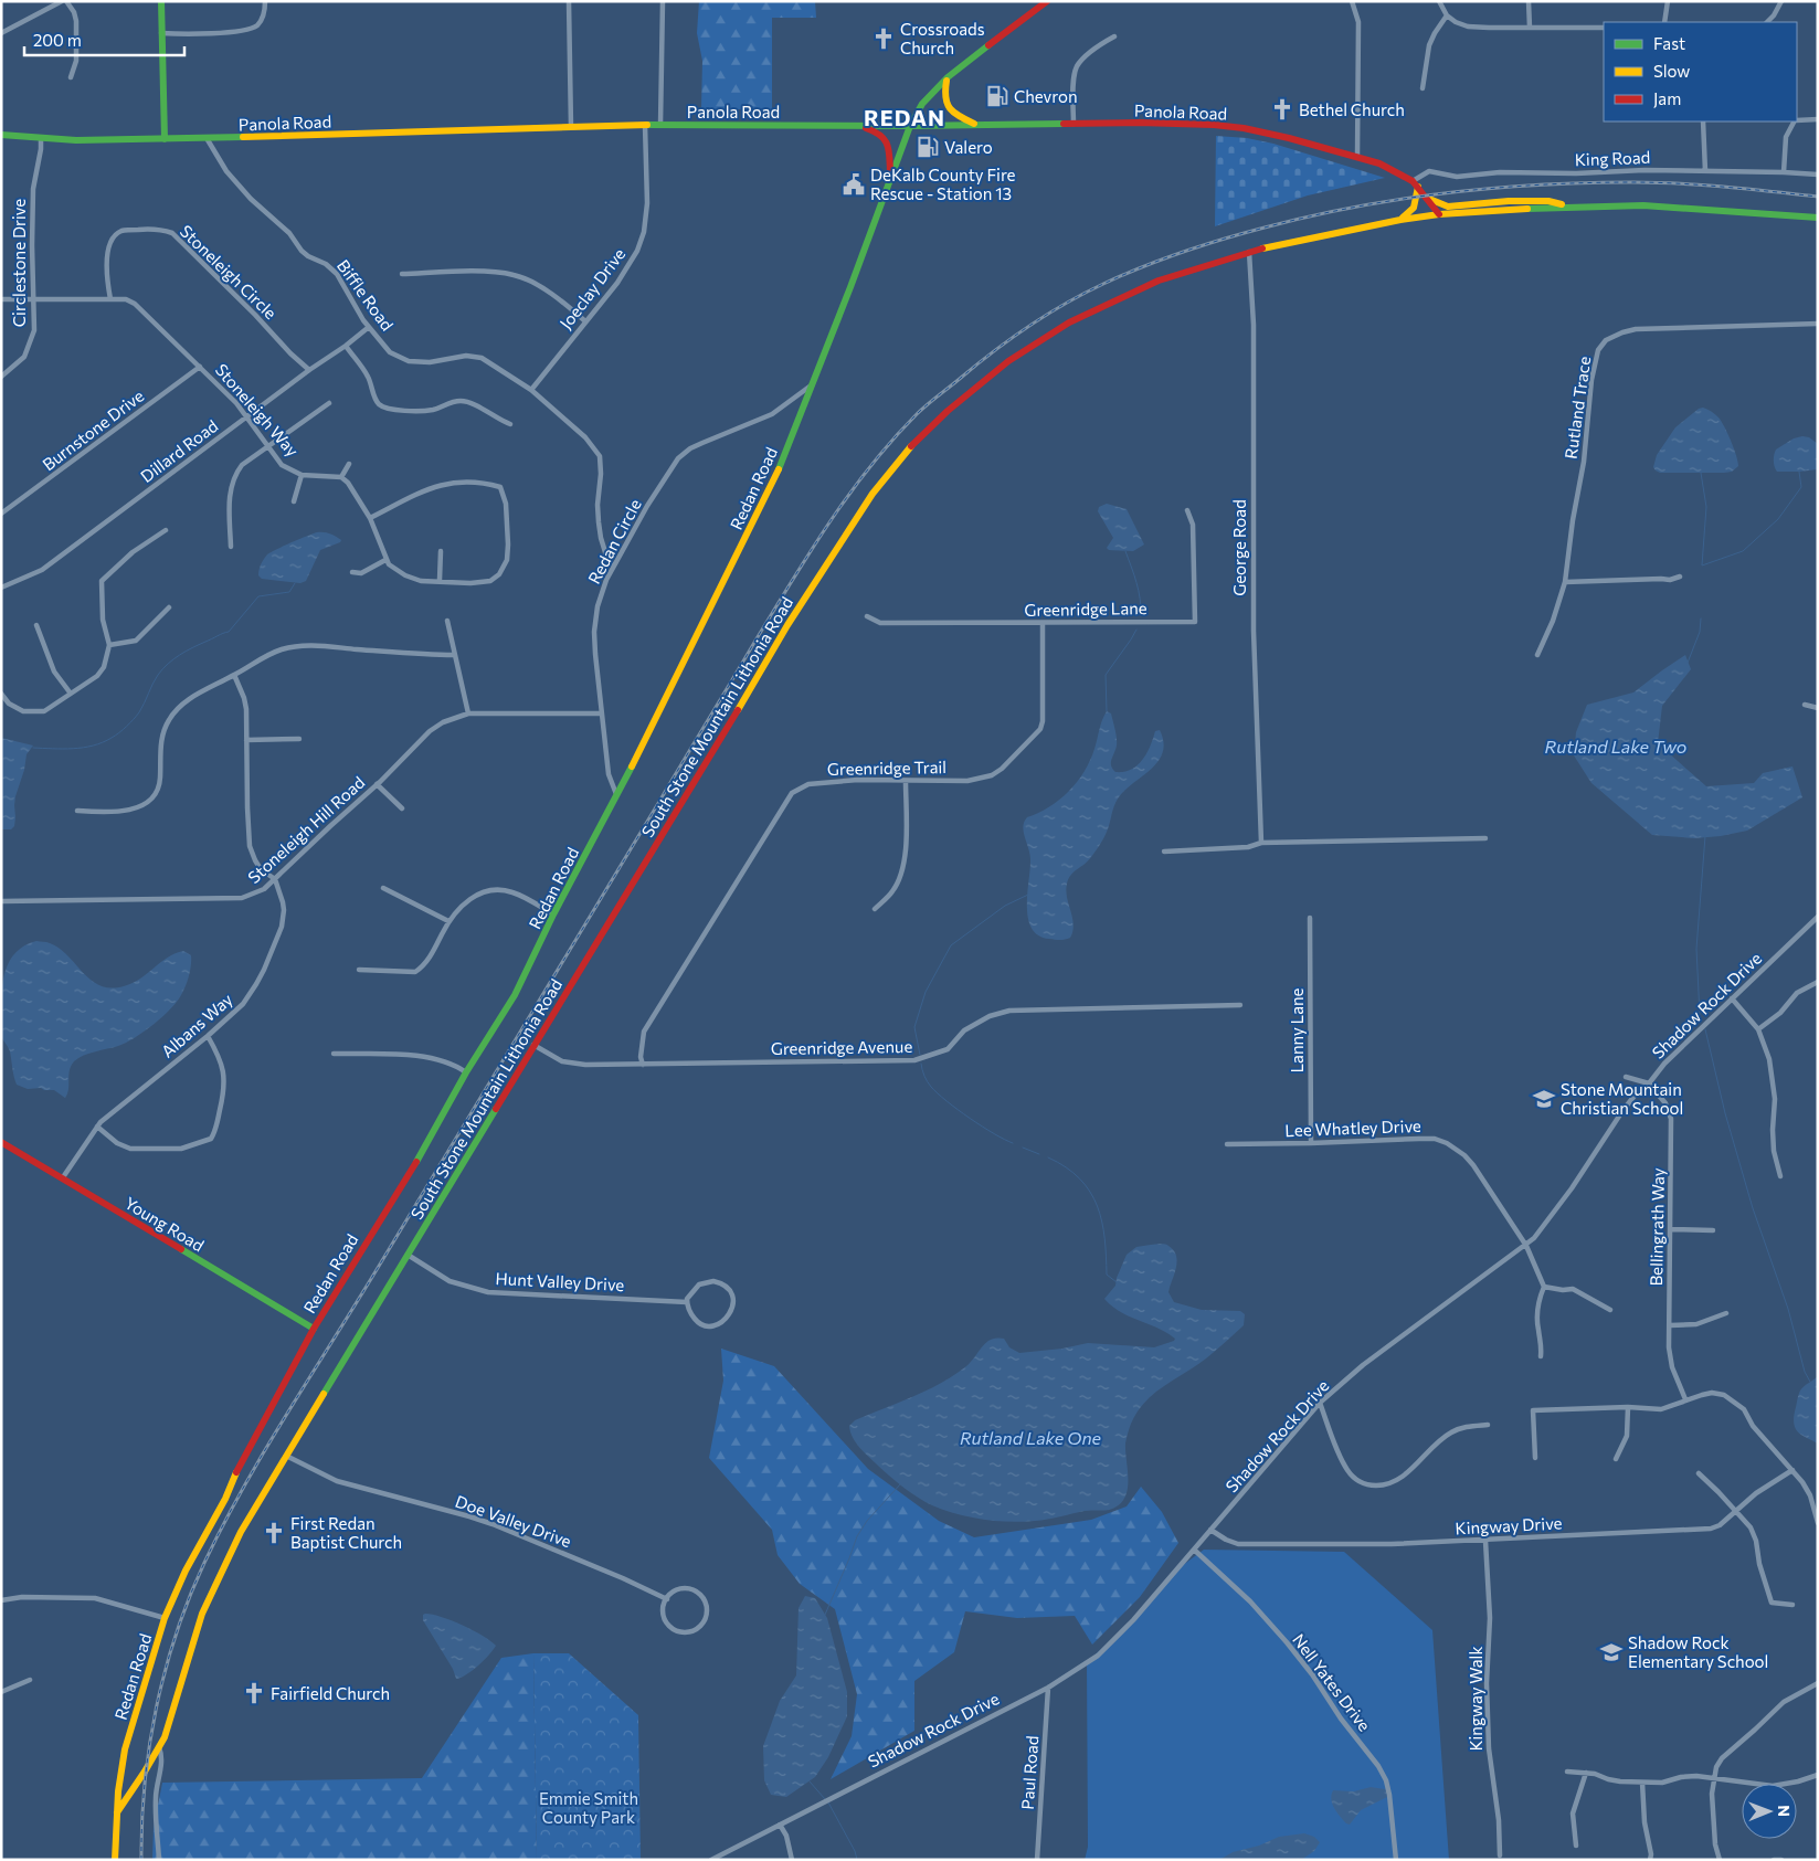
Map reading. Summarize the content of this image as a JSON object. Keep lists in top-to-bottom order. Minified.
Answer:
{"streets":{"main road":["Panola Road","Redan Road","South Stone Mountain Lithonia Road","Young Road"],"street":["King Road","Circlestone Drive","Stoneleigh Circle","Joeclay Drive","Biffle Road","Rutland Trace","Stoneleigh Way","Burnstone Drive","Dillard Road","Redan Circle","George Road","Greenridge Lane","Greenridge Trail","Stoneleigh Hill Road","Shadow Rock Drive","Albans Way","Lanny Lane","Greenridge Avenue","Lee Whatley Drive","Bellingrath Way","Hunt Valley Drive","Doe Valley Drive","Kingway Drive","Nell Yates Drive","Kingway Walk","Paul Road"]},"crossings":[["Panola Road","King Road"],["Panola Road","Circlestone Drive"],["Panola Road","Joeclay Drive"],["Panola Road","Biffle Road"],["Panola Road","Redan Road"],["Panola Road","South Stone Mountain Lithonia Road"],["Circlestone Drive","Stoneleigh Way"],["Stoneleigh Circle","Stoneleigh Way"],["Stoneleigh Circle","Dillard Road"],["Joeclay Drive","Biffle Road"],["Biffle Road","Dillard Road"],["Biffle Road","Redan Circle"],["Stoneleigh Way","Burnstone Drive"],["Stoneleigh Way","Dillard Road"],["Redan Road","Redan Circle"],["Redan Road","South Stone Mountain Lithonia Road"],["Redan Road","Young Road"],["Redan Circle","Stoneleigh Hill Road"],["George Road","South Stone Mountain Lithonia Road"],["Greenridge Lane","Greenridge Trail"],["South Stone Mountain Lithonia Road","Greenridge Avenue"],["South Stone Mountain Lithonia Road","Hunt Valley Drive"],["South Stone Mountain Lithonia Road","Doe Valley Drive"],["Greenridge Trail","Greenridge Avenue"],["Stoneleigh Hill Road","Albans Way"],["Shadow Rock Drive","Lee Whatley Drive"],["Shadow Rock Drive","Bellingrath Way"],["Shadow Rock Drive","Kingway Drive"],["Shadow Rock Drive","Nell Yates Drive"],["Shadow Rock Drive","Paul Road"],["Albans Way","Young Road"],["Lanny Lane","Lee Whatley Drive"],["Kingway Drive","Kingway Walk"]],"districts":["REDAN"],"water":["Rutland Lake Two","Rutland Lake One"],"parks":["Emmie Smith County Park"],"places":{"church":["Crossroads Church","Bethel Church","First Redan Baptist Church","Fairfield Church"],"fuel station":["Chevron","Valero"],"public building":["DeKalb County Fire Rescue - Station 13"],"school or university":["Stone Mountain Christian School","Shadow Rock Elementary School"]},"legend":["Fast","Slow","Jam"],"scale_bar":"200 m","north":"right"}
